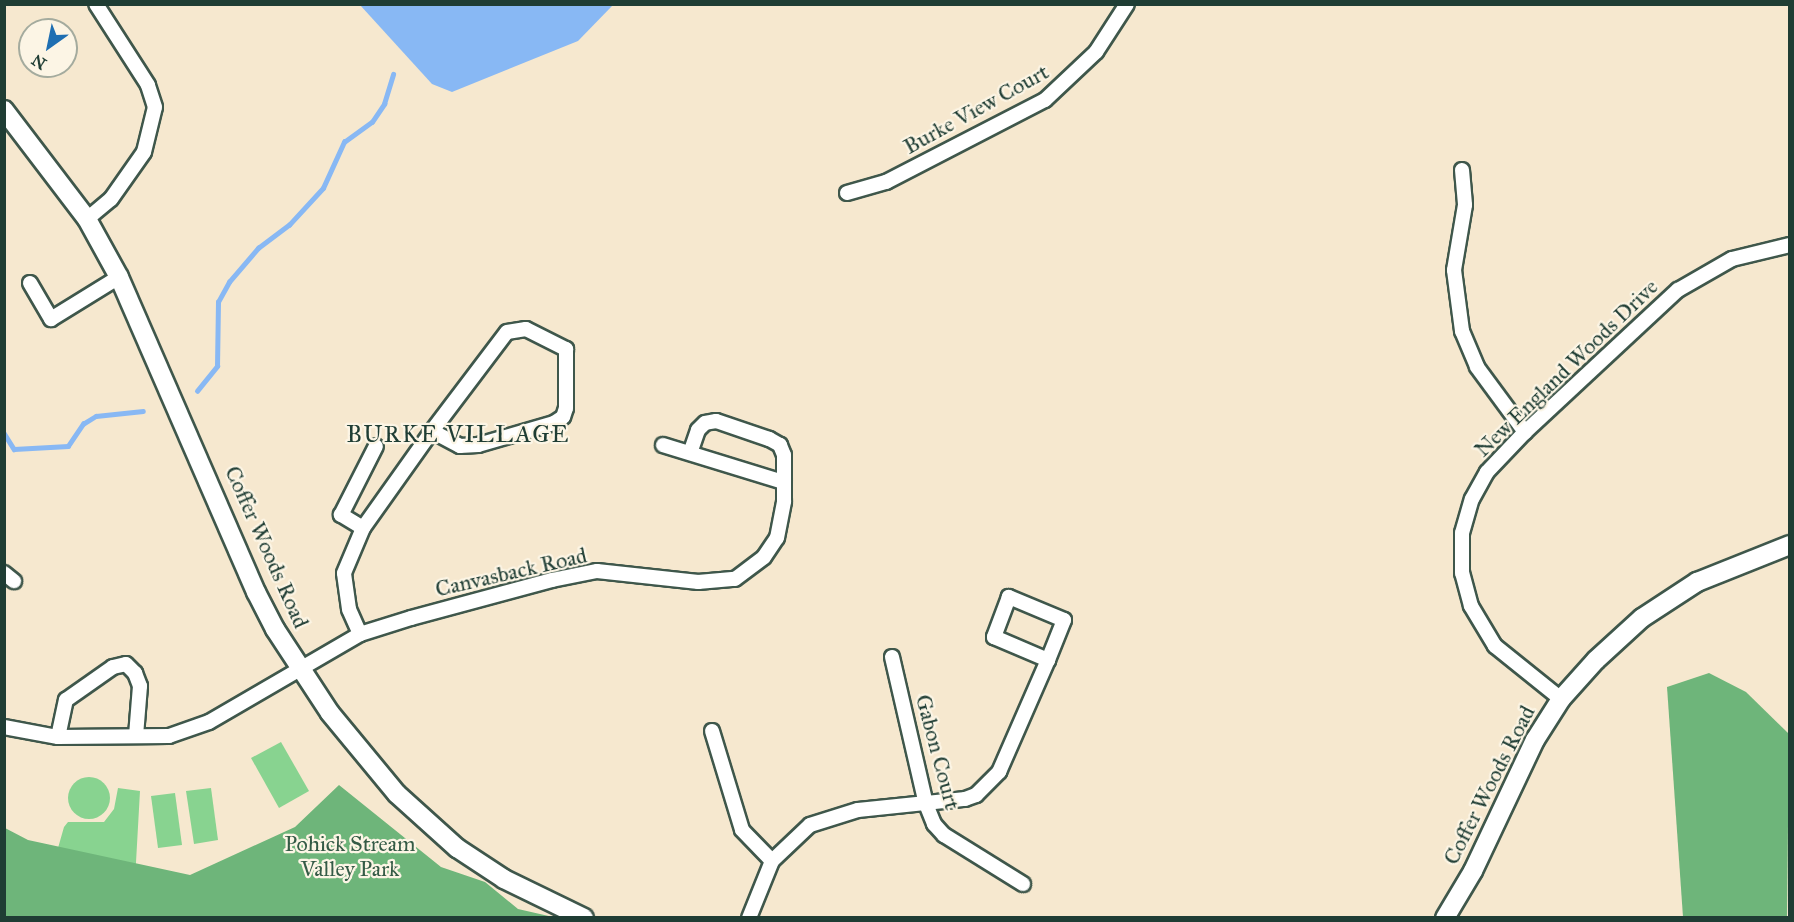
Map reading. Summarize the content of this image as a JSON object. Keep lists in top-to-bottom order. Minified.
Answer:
{"streets":{"street":["Burke View Court","New England Woods Drive","Coffer Woods Road","Canvasback Road","Gabon Court"]},"crossings":[["New England Woods Drive","Coffer Woods Road"],["Coffer Woods Road","Canvasback Road"]],"districts":["BURKE VILLAGE"],"parks":["Pohick Stream Valley Park"],"north":"bottom left"}
